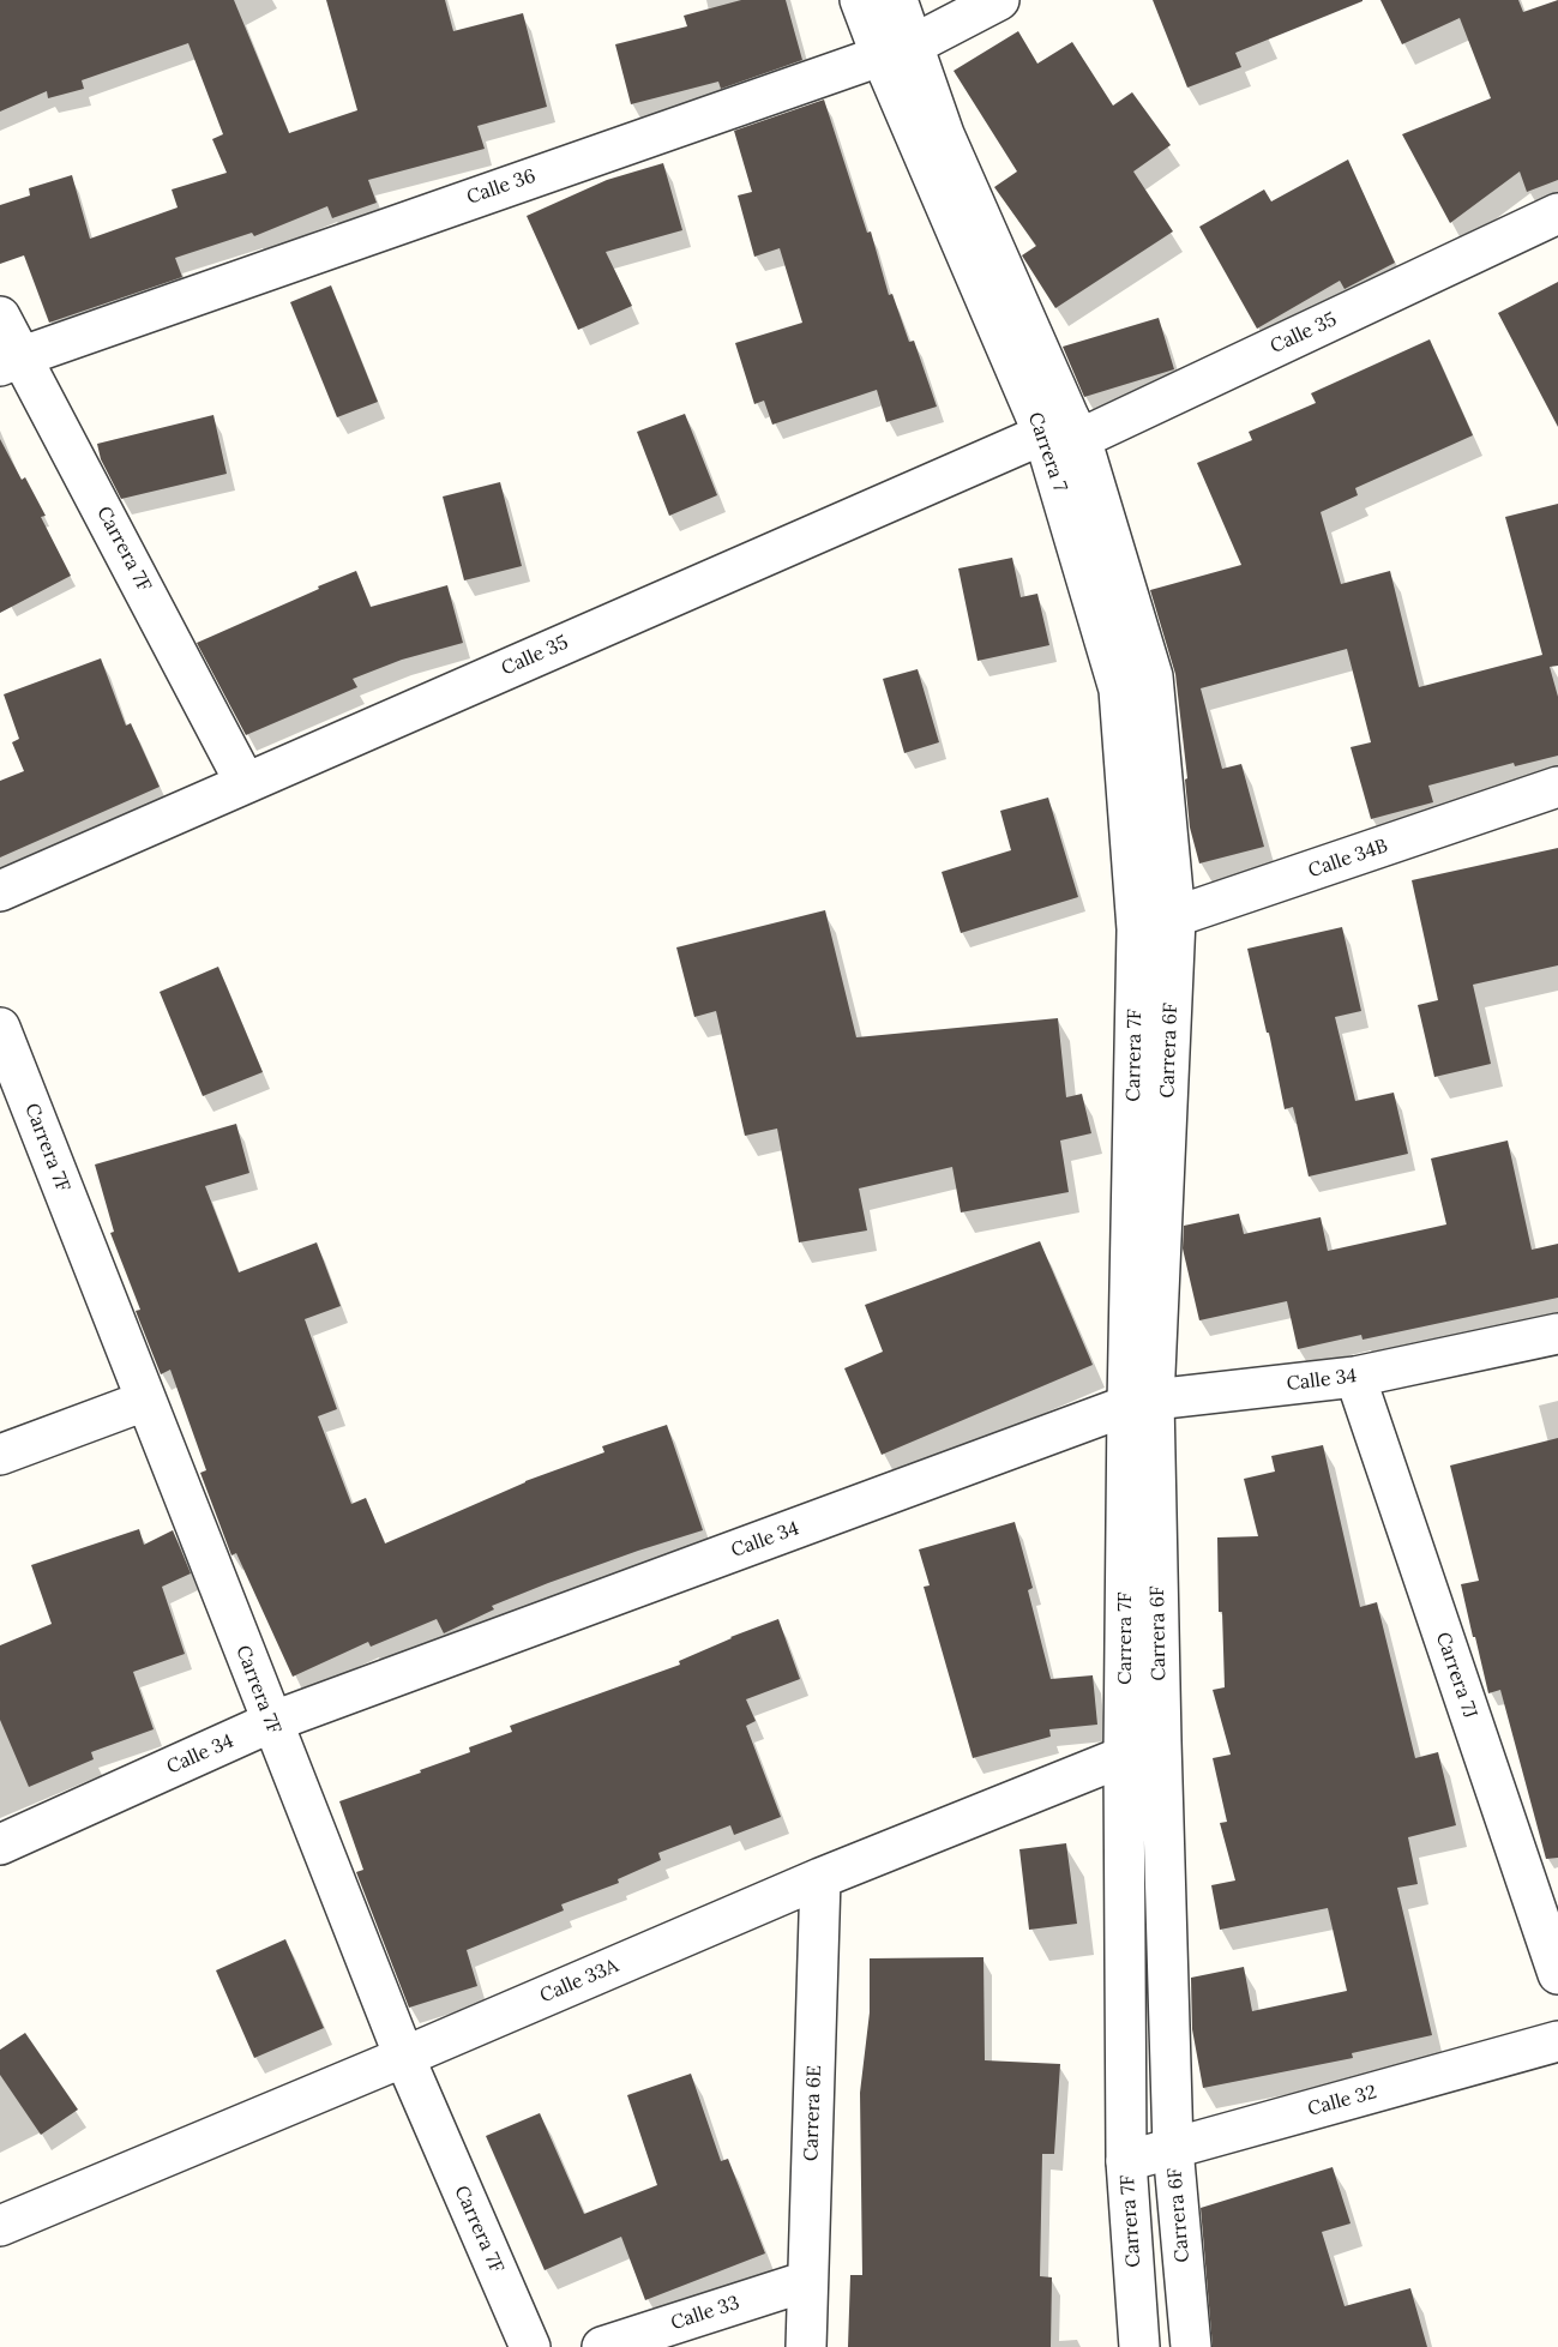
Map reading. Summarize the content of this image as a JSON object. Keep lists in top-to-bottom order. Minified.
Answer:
{"streets":{"street":["Calle 36","Calle 35","Carrera 7","Carrera 7F","Calle 34B","Carrera 6F","Calle 34","Carrera 7J","Calle 33A","Calle 32","Carrera 6E","Calle 33"]},"crossings":[["Calle 36","Carrera 7"],["Calle 36","Carrera 7F"],["Calle 35","Carrera 7"],["Calle 35","Carrera 7F"],["Carrera 7","Carrera 7F"],["Carrera 7","Calle 34B"],["Carrera 7","Carrera 6F"],["Carrera 7F","Calle 34B"],["Carrera 7F","Carrera 6F"],["Carrera 7F","Calle 34"],["Carrera 7F","Calle 33A"],["Carrera 7F","Calle 32"],["Calle 34B","Carrera 6F"],["Carrera 6F","Calle 34"],["Carrera 6F","Calle 33A"],["Carrera 6F","Calle 32"],["Calle 34","Carrera 7J"],["Calle 33A","Carrera 6E"],["Carrera 6E","Calle 33"]]}
